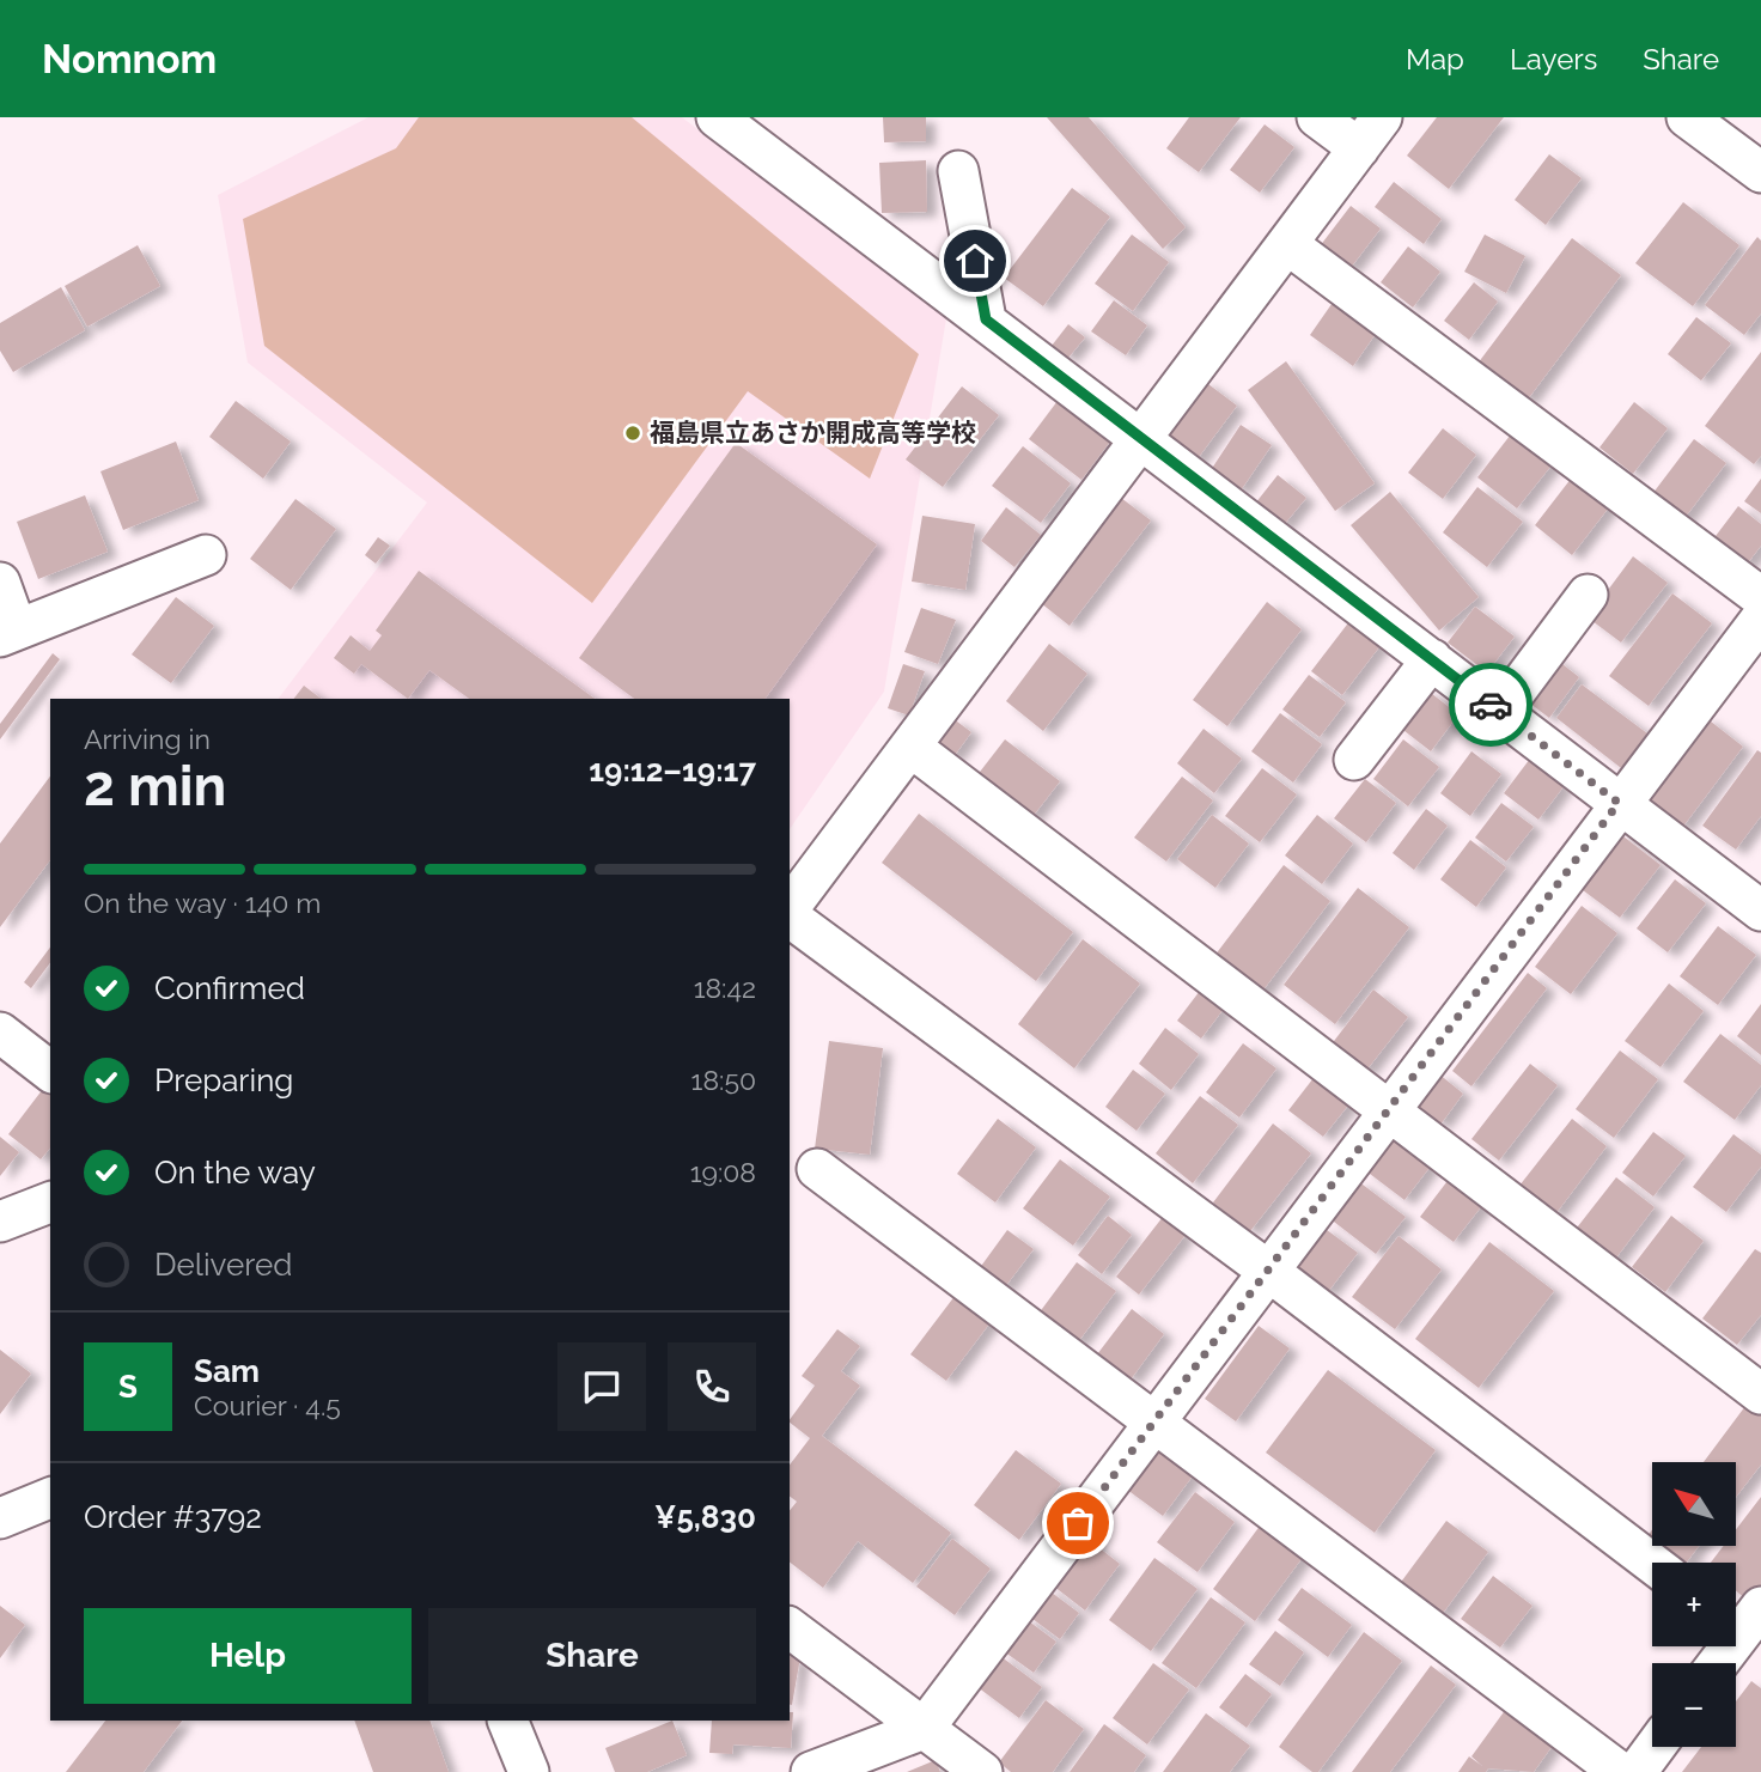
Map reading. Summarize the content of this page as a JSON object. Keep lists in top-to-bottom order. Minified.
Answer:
{"places":["福島県立あさか開成高等学校"],"north":"top left","page":{"header":"Nomnom","nav":["Map","Layers","Share"],"heading":["2 min","Arriving in","19:12–19:17"],"panel":["Sam","Courier · 4.5","Order #3792","¥5,830"],"bar":"On the way · 140 m","list":[["Confirmed","18:42"],["Preparing","18:50"],["On the way","19:08"],"Delivered"],"round":"S","map_buttons":["+","−"],"buttons":["Help","Share"]}}
